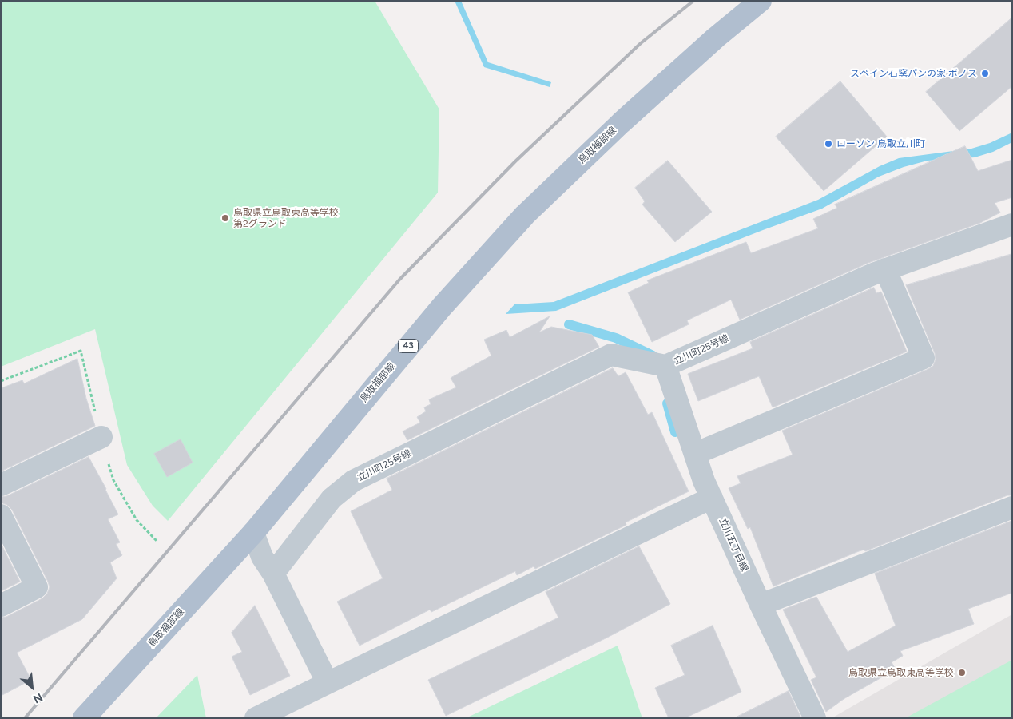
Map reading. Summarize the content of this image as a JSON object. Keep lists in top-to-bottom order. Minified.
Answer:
{"streets":{"main road":["鳥取福部線","43"],"street":["立川町25号線","立川五丁目線"]},"crossings":[["立川町25号線","立川五丁目線"]],"places":["スペイン石窯パンの家 ボノス","ローソン 鳥取立川町","鳥取県立鳥取東高等学校 第2グランド","鳥取県立鳥取東高等学校"],"north":"bottom right"}
